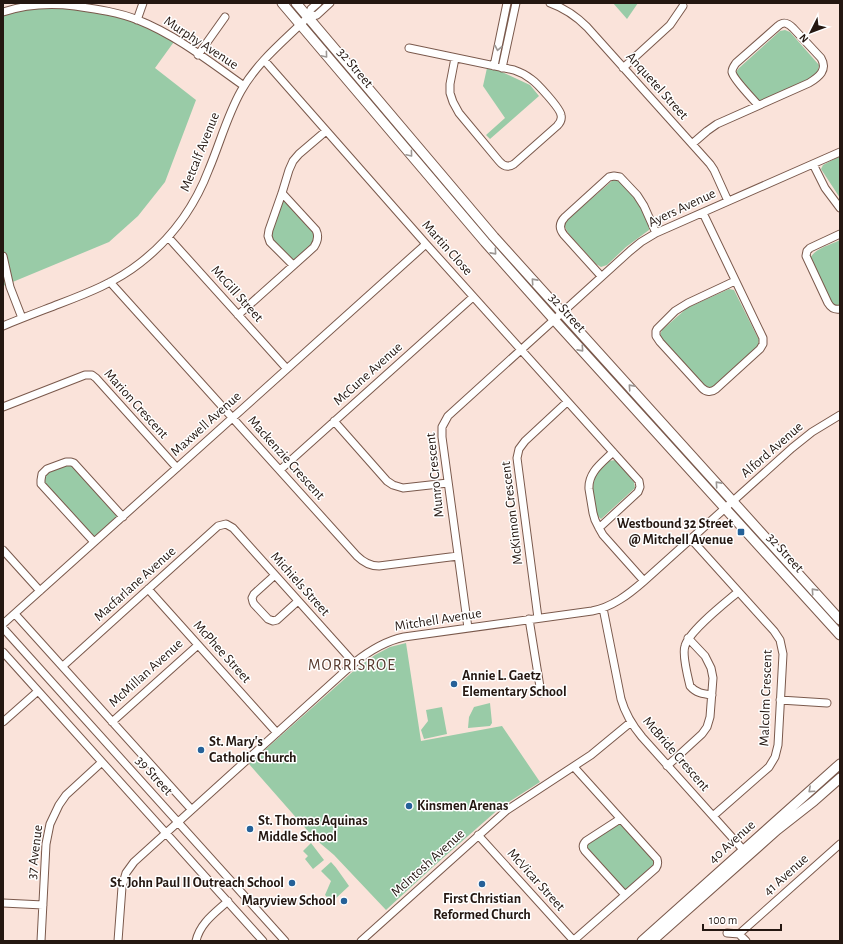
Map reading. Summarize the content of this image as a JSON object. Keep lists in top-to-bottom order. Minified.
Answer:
{"streets":{"main road":["32 Street","40 Avenue"],"street":["Murphy Avenue","Anquetel Street","Metcalf Avenue","Ayers Avenue","Martin Close","McGill Street","McCune Avenue","Marion Crescent","Maxwell Avenue","Alford Avenue","Mackenzie Crescent","Munro Crescent","McKinnon Crescent","Macfarlane Avenue","Michiels Street","Mitchell Avenue","McPhee Street","McMillan Avenue","Malcolm Crescent","McBride Crescent","39 Street","37 Avenue","McIntosh Avenue","41 Avenue","McVicar Street"]},"crossings":[["Murphy Avenue","Metcalf Avenue"],["32 Street","Metcalf Avenue"],["32 Street","Ayers Avenue"],["32 Street","Alford Avenue"],["32 Street","Munro Crescent"],["32 Street","Mitchell Avenue"],["Anquetel Street","Ayers Avenue"],["Metcalf Avenue","Martin Close"],["Metcalf Avenue","McGill Street"],["Metcalf Avenue","Mackenzie Crescent"],["Ayers Avenue","Munro Crescent"],["Martin Close","McCune Avenue"],["Martin Close","Maxwell Avenue"],["Martin Close","Munro Crescent"],["Martin Close","McKinnon Crescent"],["McGill Street","Maxwell Avenue"],["McCune Avenue","Mackenzie Crescent"],["Marion Crescent","Maxwell Avenue"],["Maxwell Avenue","Mackenzie Crescent"],["Maxwell Avenue","39 Street"],["Alford Avenue","Mitchell Avenue"],["Mackenzie Crescent","Munro Crescent"],["Munro Crescent","Mitchell Avenue"],["McKinnon Crescent","Mitchell Avenue"],["Macfarlane Avenue","Michiels Street"],["Macfarlane Avenue","McPhee Street"],["Macfarlane Avenue","39 Street"],["Michiels Street","Mitchell Avenue"],["Mitchell Avenue","McPhee Street"],["Mitchell Avenue","Malcolm Crescent"],["Mitchell Avenue","McBride Crescent"],["Mitchell Avenue","39 Street"],["McPhee Street","McMillan Avenue"],["McMillan Avenue","39 Street"],["Malcolm Crescent","McBride Crescent"],["McBride Crescent","40 Avenue"],["McBride Crescent","McIntosh Avenue"],["39 Street","37 Avenue"],["McIntosh Avenue","McVicar Street"]],"districts":["MORRISROE"],"places":{"transit":["Westbound 32 Street @ Mitchell Avenue"],"other":["Annie L. Gaetz Elementary School","St. Mary's Catholic Church","Kinsmen Arenas","St. Thomas Aquinas Middle School","St. John Paul II Outreach School","First Christian Reformed Church","Maryview School"]},"scale_bar":"100 m","north":"bottom left"}
